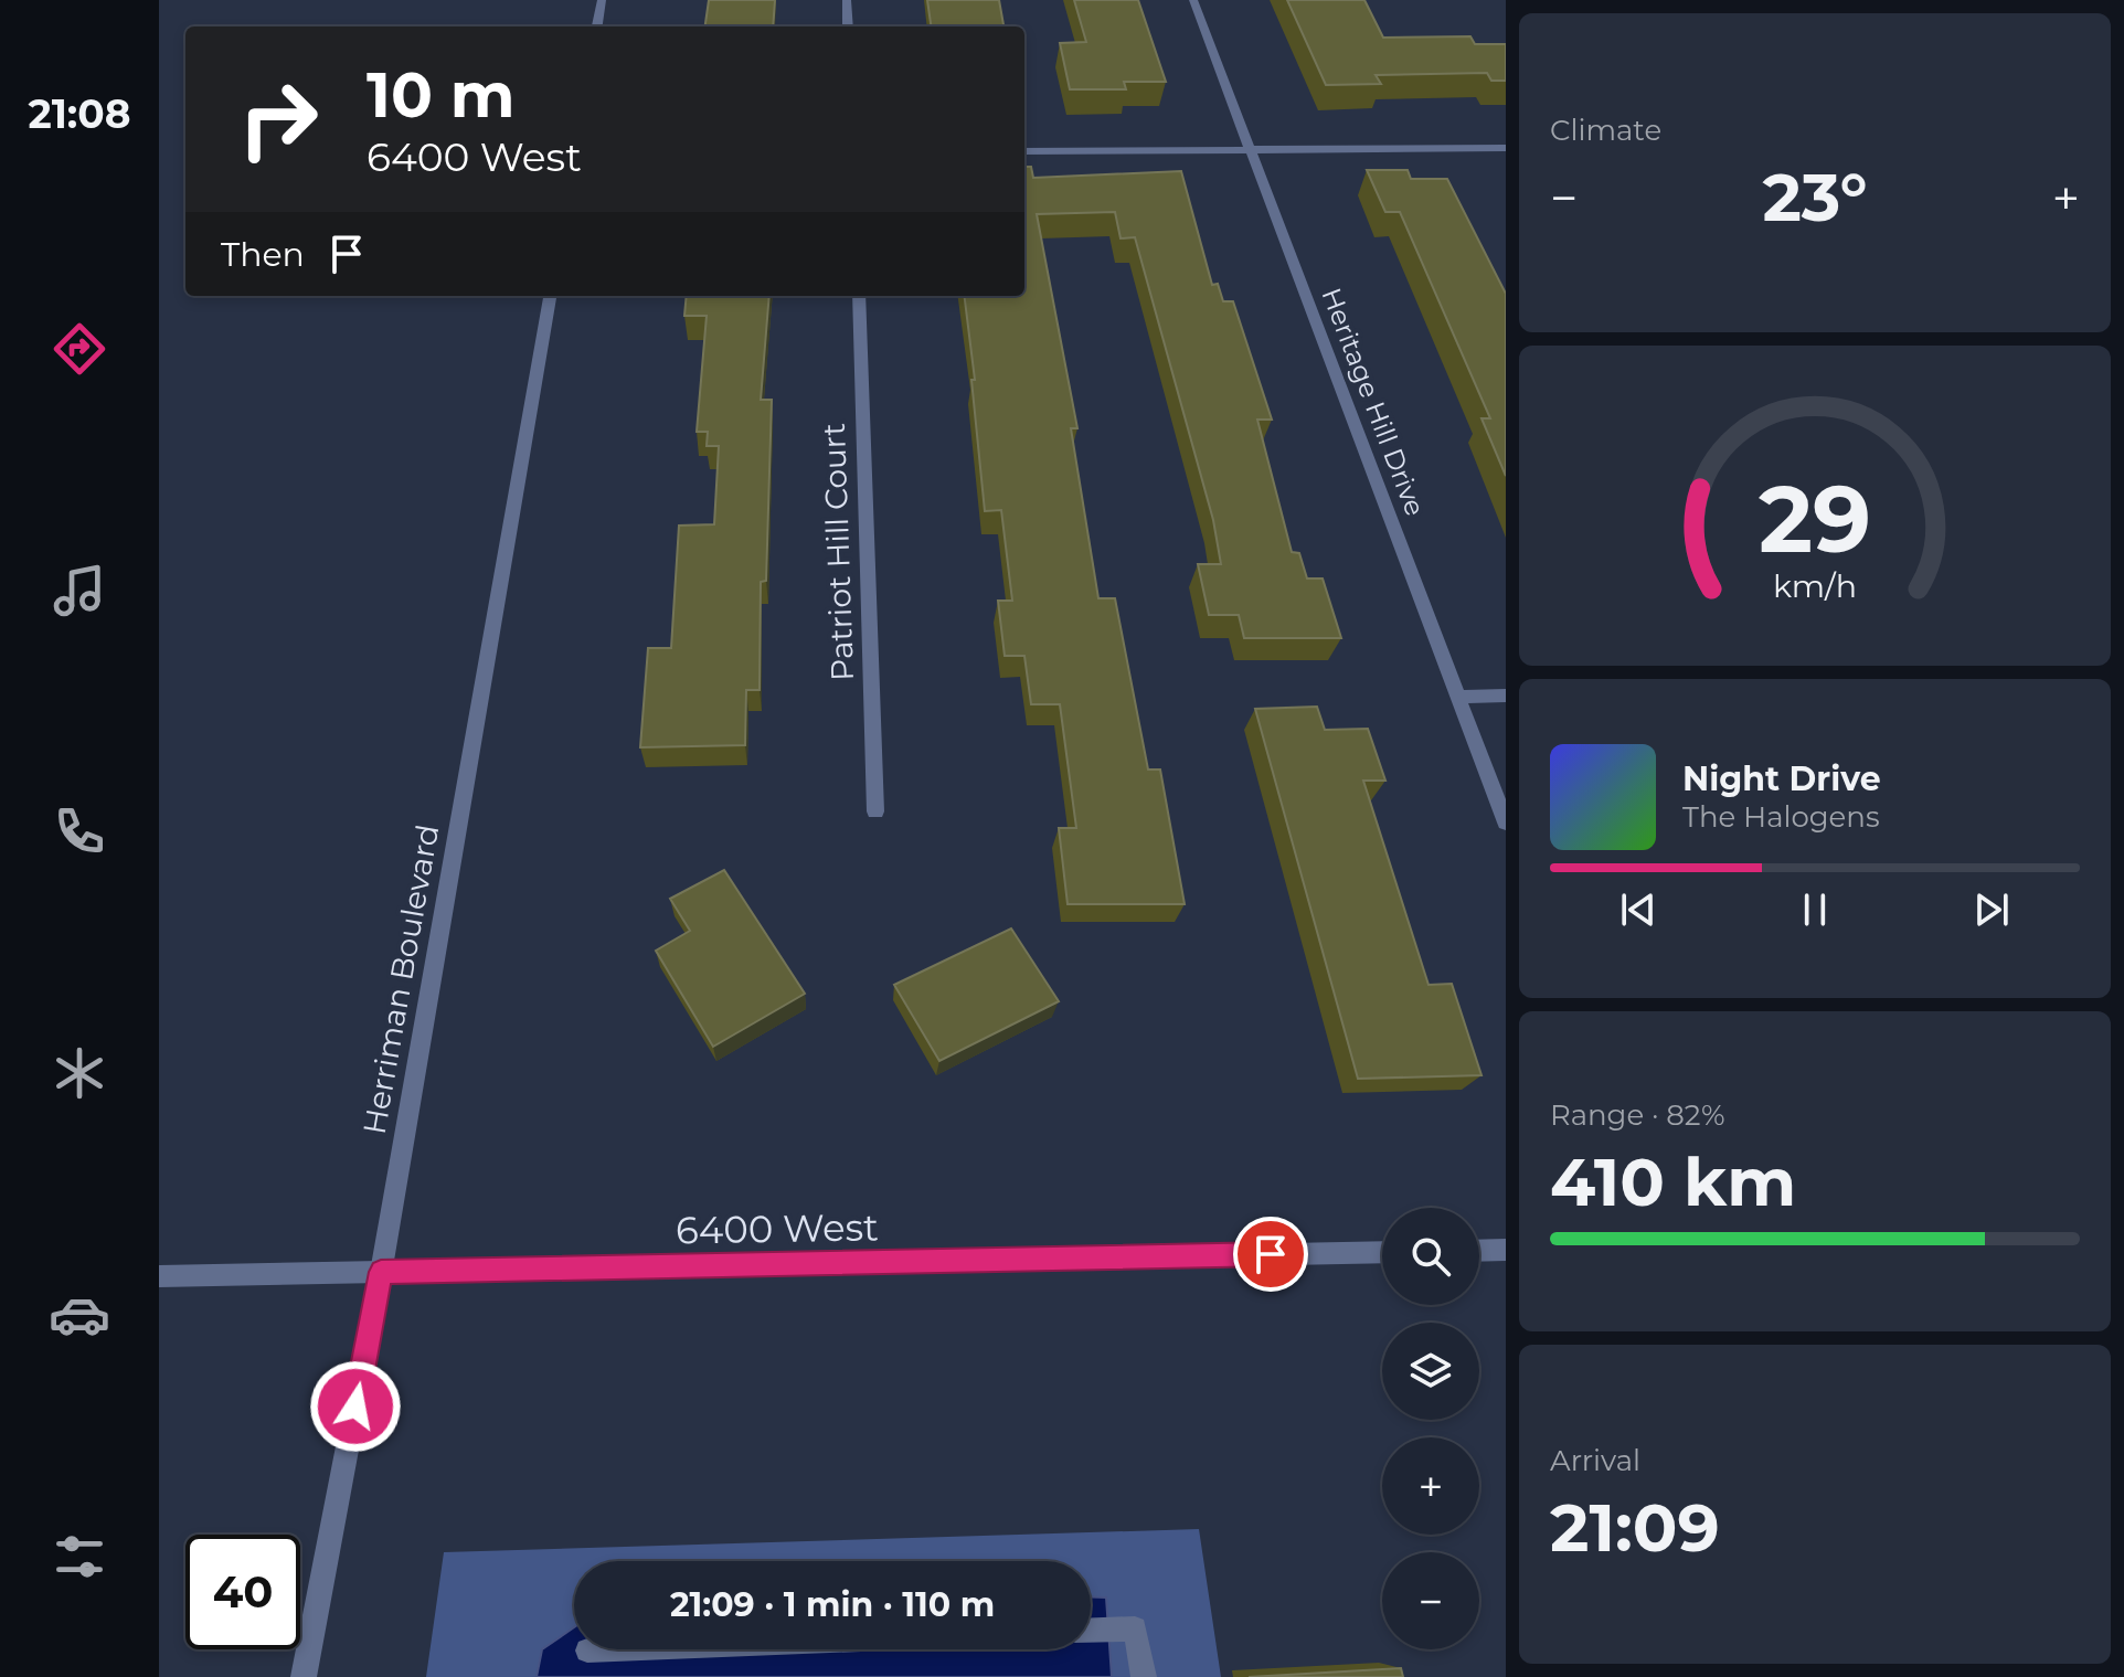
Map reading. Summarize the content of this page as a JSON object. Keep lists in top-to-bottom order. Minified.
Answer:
{"streets":{"street":["Heritage Hill Drive","Patriot Hill Court","Herriman Boulevard","6400 West"]},"crossings":[["Herriman Boulevard","6400 West"]],"page":{"tabs":"21:08","tile":["Climate",["Range · 82%","410 km"],["Arrival","21:09"]],"turn":["10 m","6400 West"],"heat":["−","23°","+"],"then":"Then","song":["Night Drive","The Halogens"],"map_buttons":["+","−"],"limit":"40","trip":"21:09 · 1 min · 110 m","gauge":["29","km/h"]}}
